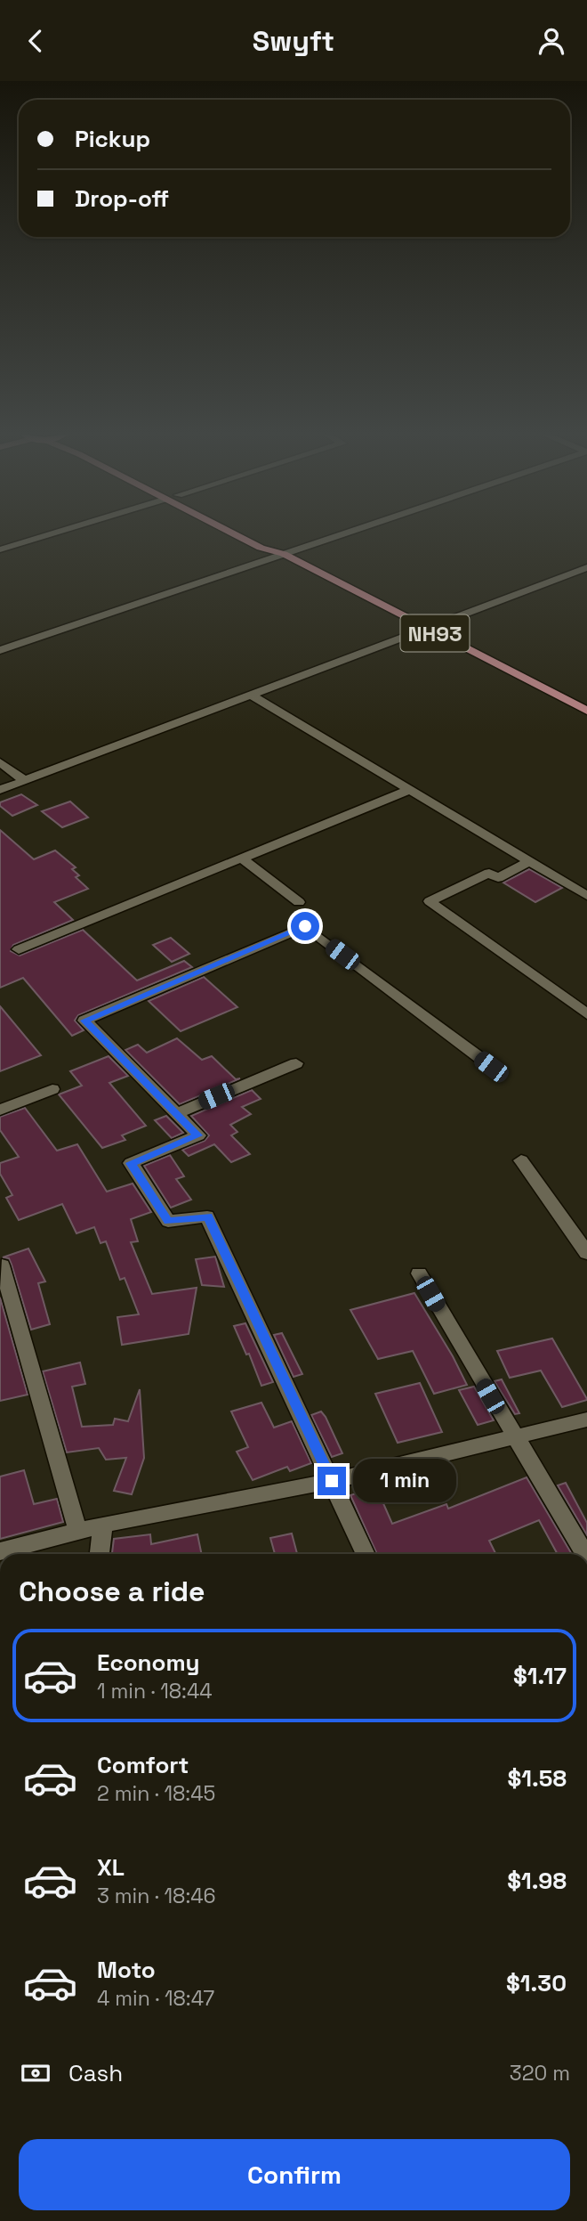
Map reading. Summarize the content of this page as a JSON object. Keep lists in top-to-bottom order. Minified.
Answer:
{"streets":{"main road":["NH93"]},"page":{"header":"Swyft","banner":["Pickup","Drop-off"],"bubble":"1 min","heading":"Choose a ride","list":[{"name":"Economy","note":"1 min · 18:44","value":"$1.17"},{"name":"Comfort","note":"2 min · 18:45","value":"$1.58"},{"name":"XL","note":"3 min · 18:46","value":"$1.98"},{"name":"Moto","note":"4 min · 18:47","value":"$1.30"}],"pay":["Cash","320 m"],"buttons":"Confirm"}}
